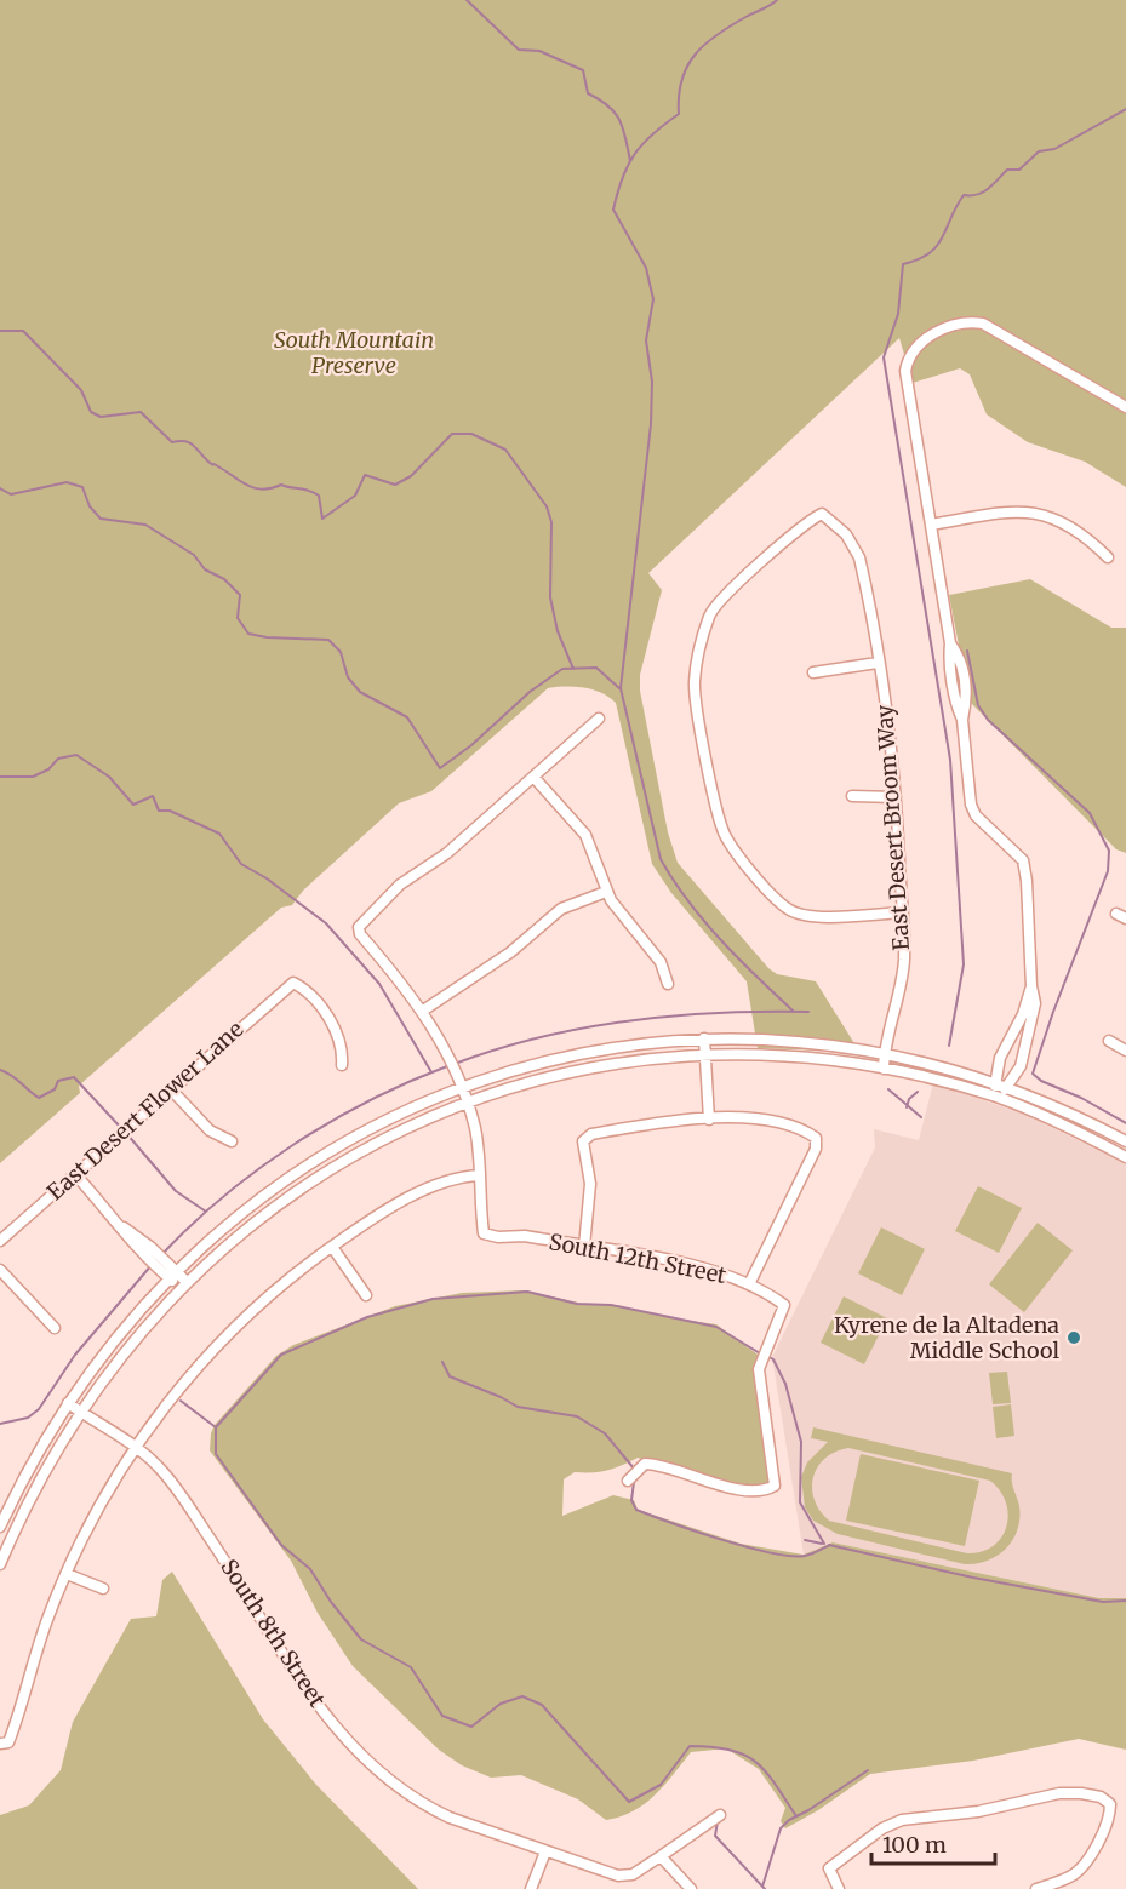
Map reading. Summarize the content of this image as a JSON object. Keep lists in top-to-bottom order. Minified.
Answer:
{"streets":{"street":["East Desert Broom Way","East Desert Flower Lane","South 12th Street","South 8th Street"]},"parks":["South Mountain Preserve"],"places":["Kyrene de la Altadena Middle School"],"scale_bar":"100 m"}
